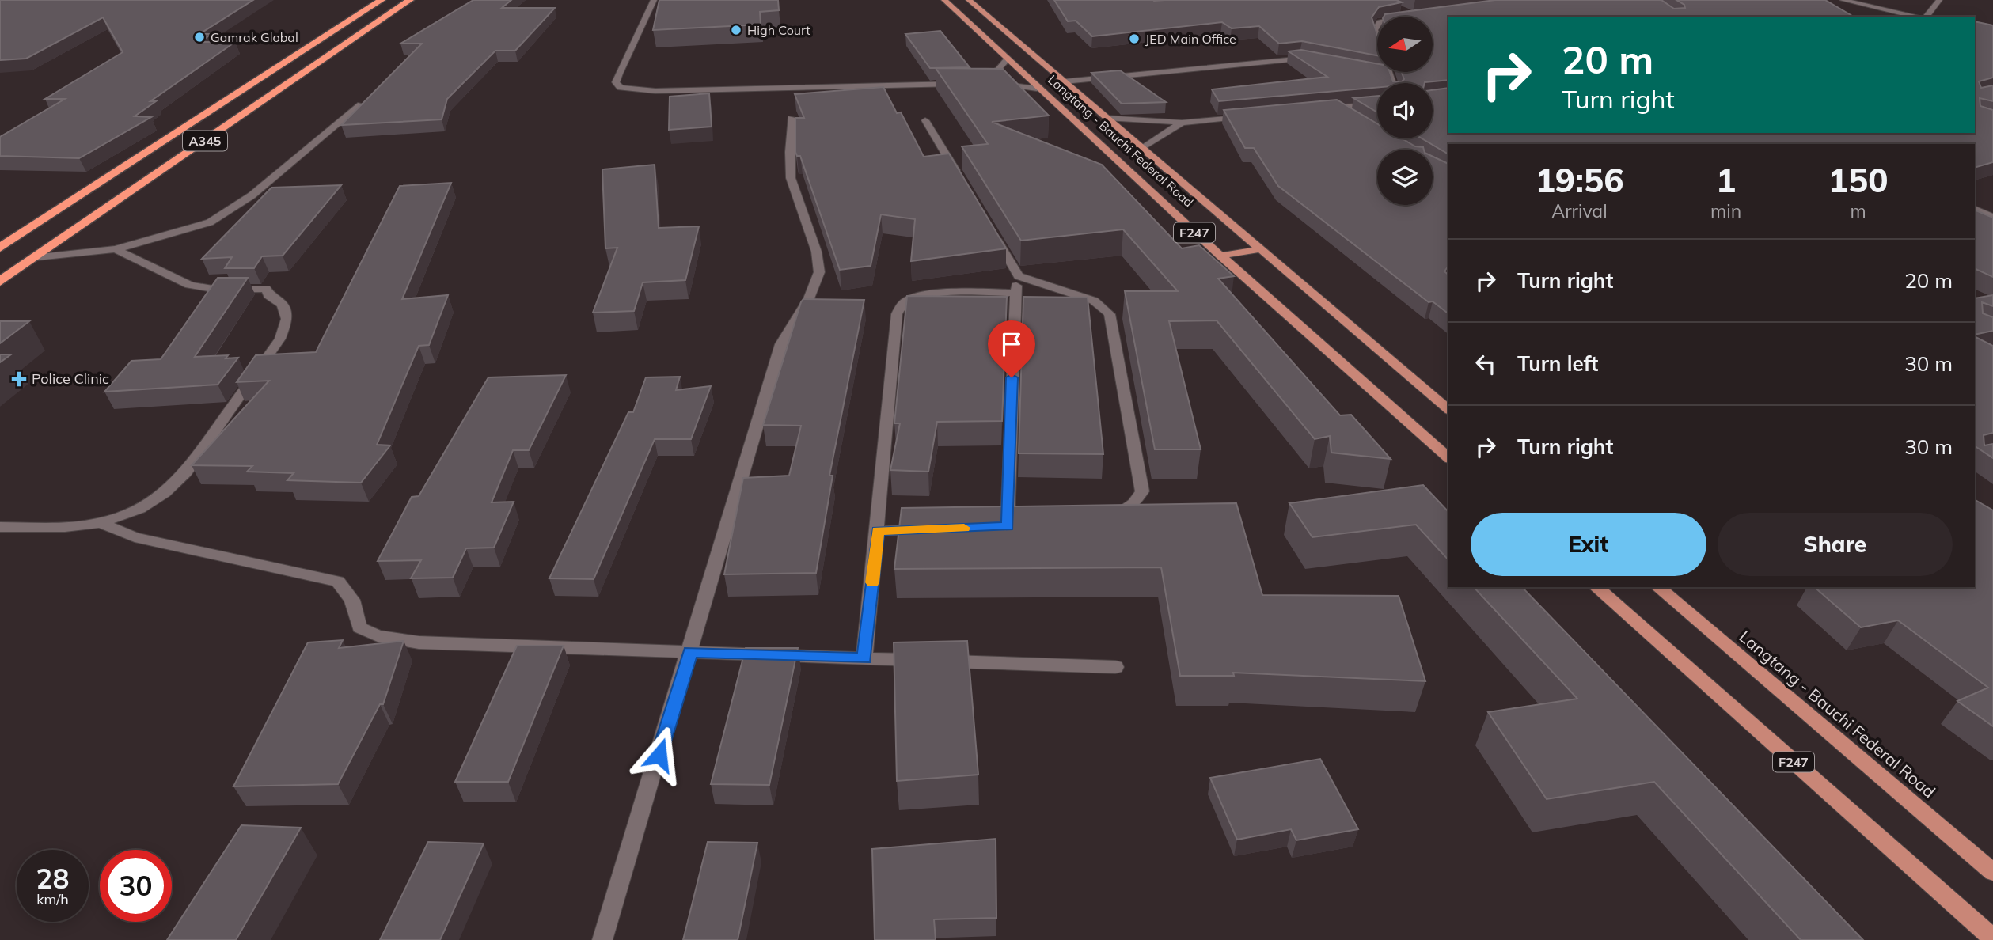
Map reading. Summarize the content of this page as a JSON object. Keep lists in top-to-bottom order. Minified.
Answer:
{"streets":{"highway":["A345"],"main road":["Langtang - Bauchi Federal Road","F247"]},"places":{"other":["High Court","Gamrak Global","JED Main Office"],"health":["Police Clinic"]},"north":"left","page":{"turn":["20 m","Turn right"],"eta":["19:56","Arrival","1","min","150","m"],"list":[{"name":"Turn right","value":"20 m"},{"name":"Turn left","value":"30 m"},{"name":"Turn right","value":"30 m"}],"buttons":["Exit","Share"],"speed":"28 km/h","limit":"30"}}
